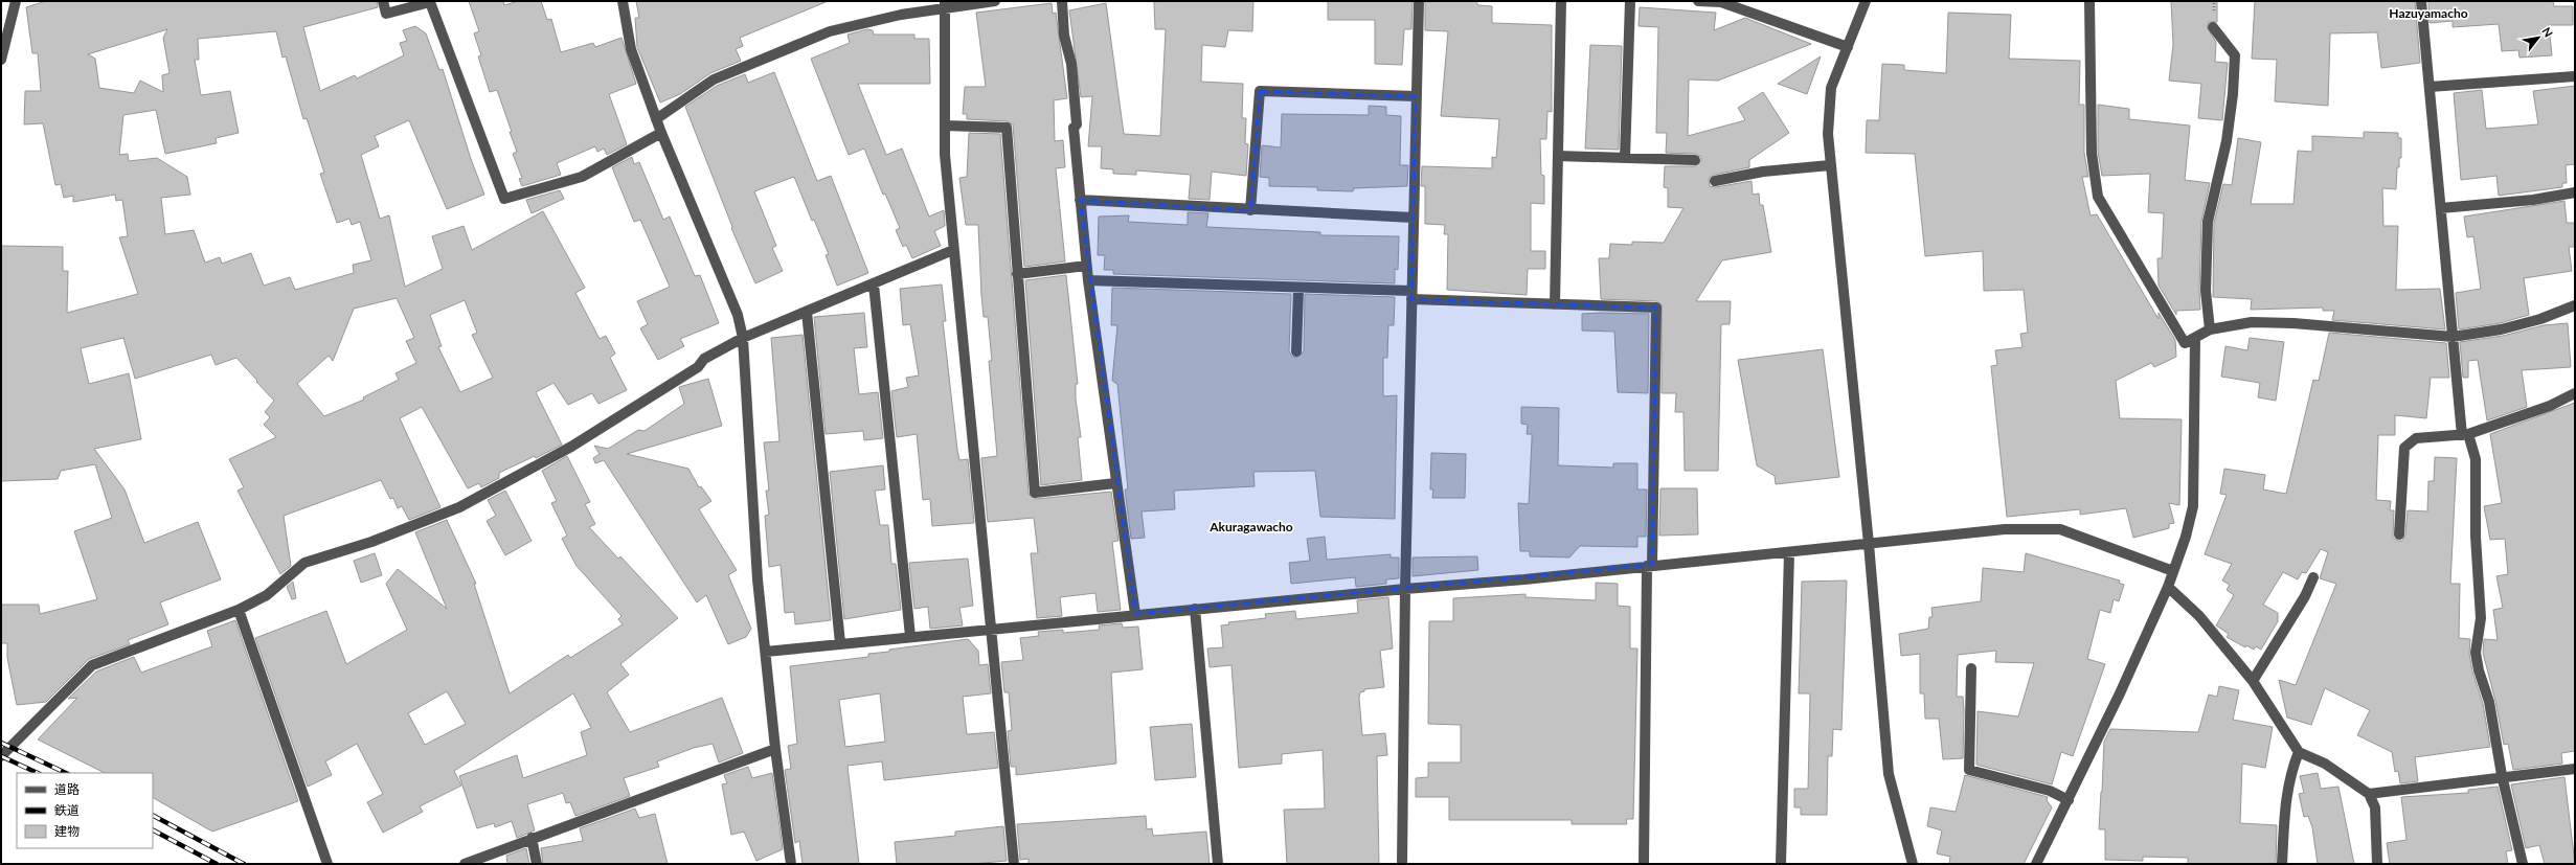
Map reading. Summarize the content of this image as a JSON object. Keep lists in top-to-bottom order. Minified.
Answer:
{"districts":["Hazuyamacho","Akuragawacho"],"legend":["道路","鉄道","建物"],"north":"top right"}
